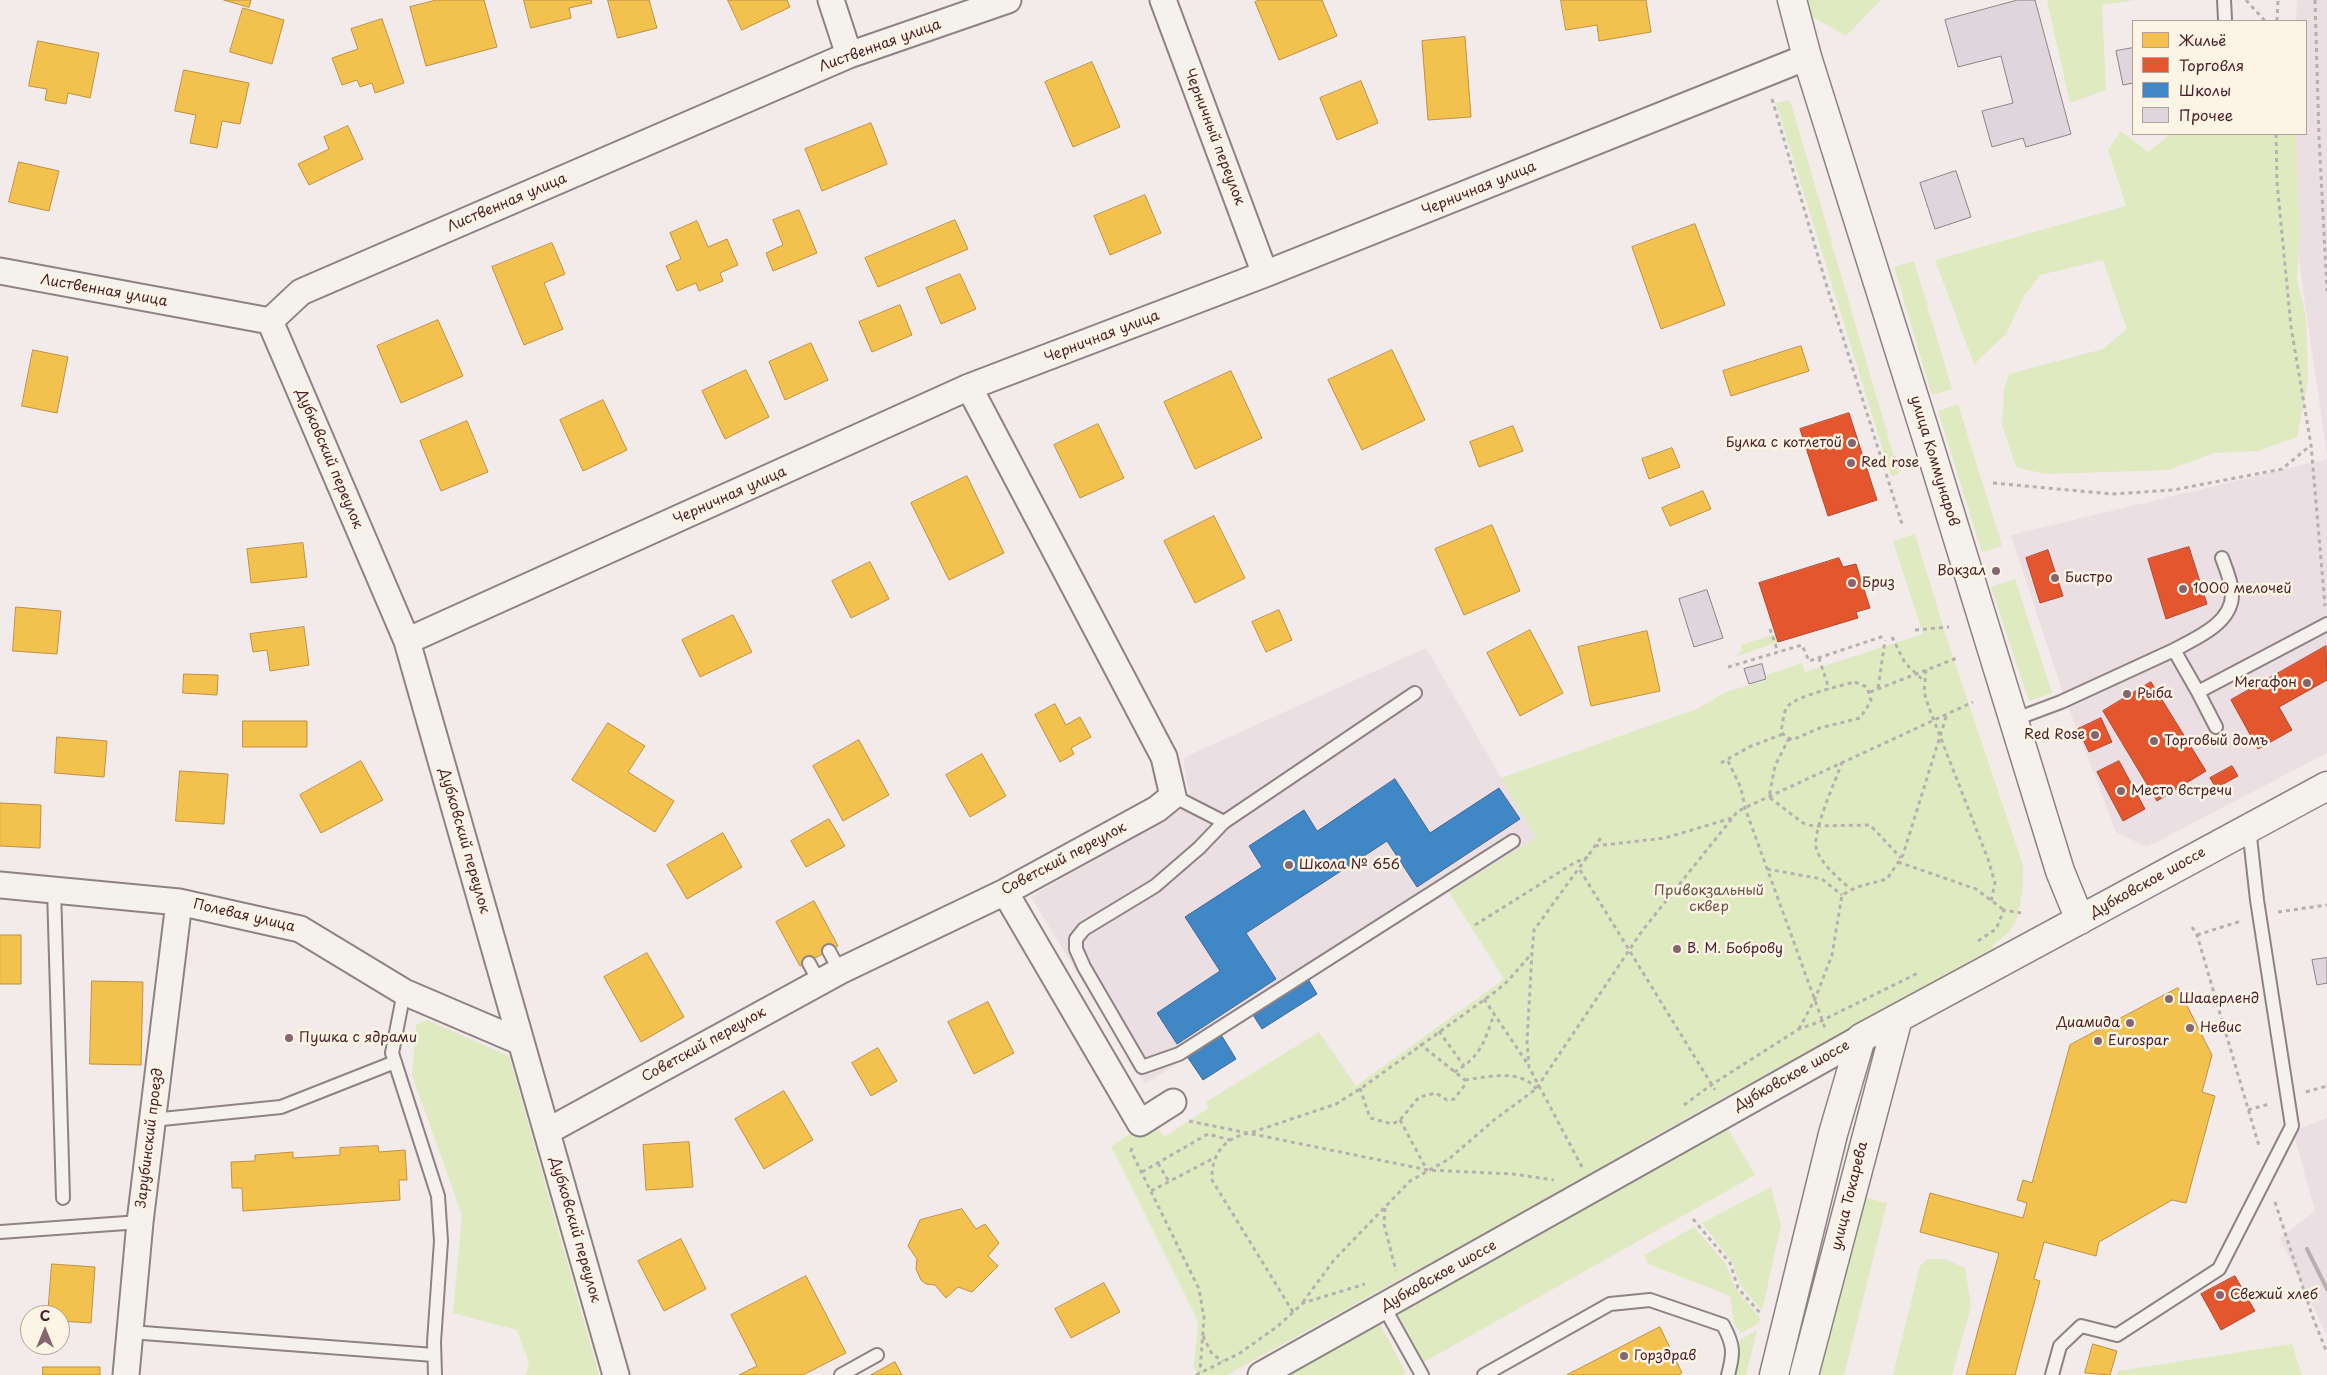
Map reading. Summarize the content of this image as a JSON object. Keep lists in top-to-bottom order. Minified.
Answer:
{"streets":{"main road":["улица Коммунаров","Дубковское шоссе","улица Токарева"],"street":["Лиственная улица","Черничный переулок","Черничная улица","Дубковский переулок","Советский переулок","Полевая улица","Зарубинский проезд"]},"crossings":[["Лиственная улица","Дубковский переулок"],["Черничный переулок","Черничная улица"],["Черничная улица","Дубковский переулок"],["Черничная улица","улица Коммунаров"],["Дубковский переулок","Советский переулок"],["Дубковский переулок","Полевая улица"],["улица Коммунаров","Дубковское шоссе"],["Дубковское шоссе","улица Токарева"],["Полевая улица","Зарубинский проезд"]],"parks":["Привокзальный сквер"],"places":["Булка с котлетой","Red rose","Вокзал","Бистро","Бриз","1000 мелочей","Мегафон","Рыба","Red Rose","Торговый домъ","Место встречи","Школа № 656","В. М. Боброву","Шааерленд","Диамида","Невис","Пушка с ядрами","Eurospar","Свежий хлеб","Горздрав"],"legend":["Жильё","Торговля","Школы","Прочее"],"north":"top"}
